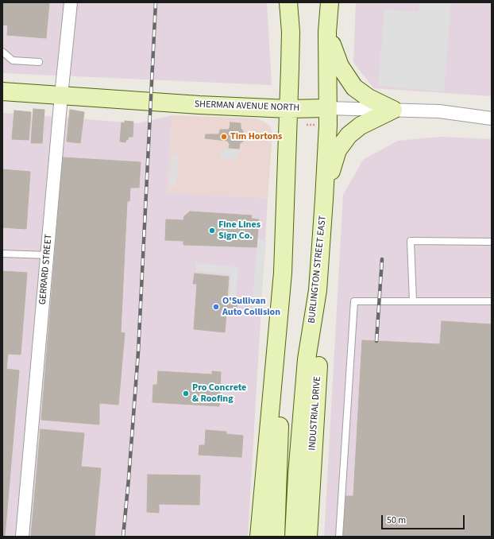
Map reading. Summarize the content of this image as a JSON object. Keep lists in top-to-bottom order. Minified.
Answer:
{"streets":{"main road":["SHERMAN AVENUE NORTH","BURLINGTON STREET EAST","INDUSTRIAL DRIVE"],"street":["GERRARD STREET"]},"crossings":[["SHERMAN AVENUE NORTH","GERRARD STREET"],["SHERMAN AVENUE NORTH","BURLINGTON STREET EAST"],["BURLINGTON STREET EAST","INDUSTRIAL DRIVE"]],"places":["Tim Hortons","Fine Lines Sign Co.","O'Sullivan Auto Collision","Pro Concrete & Roofing"],"scale_bar":"50 m"}
